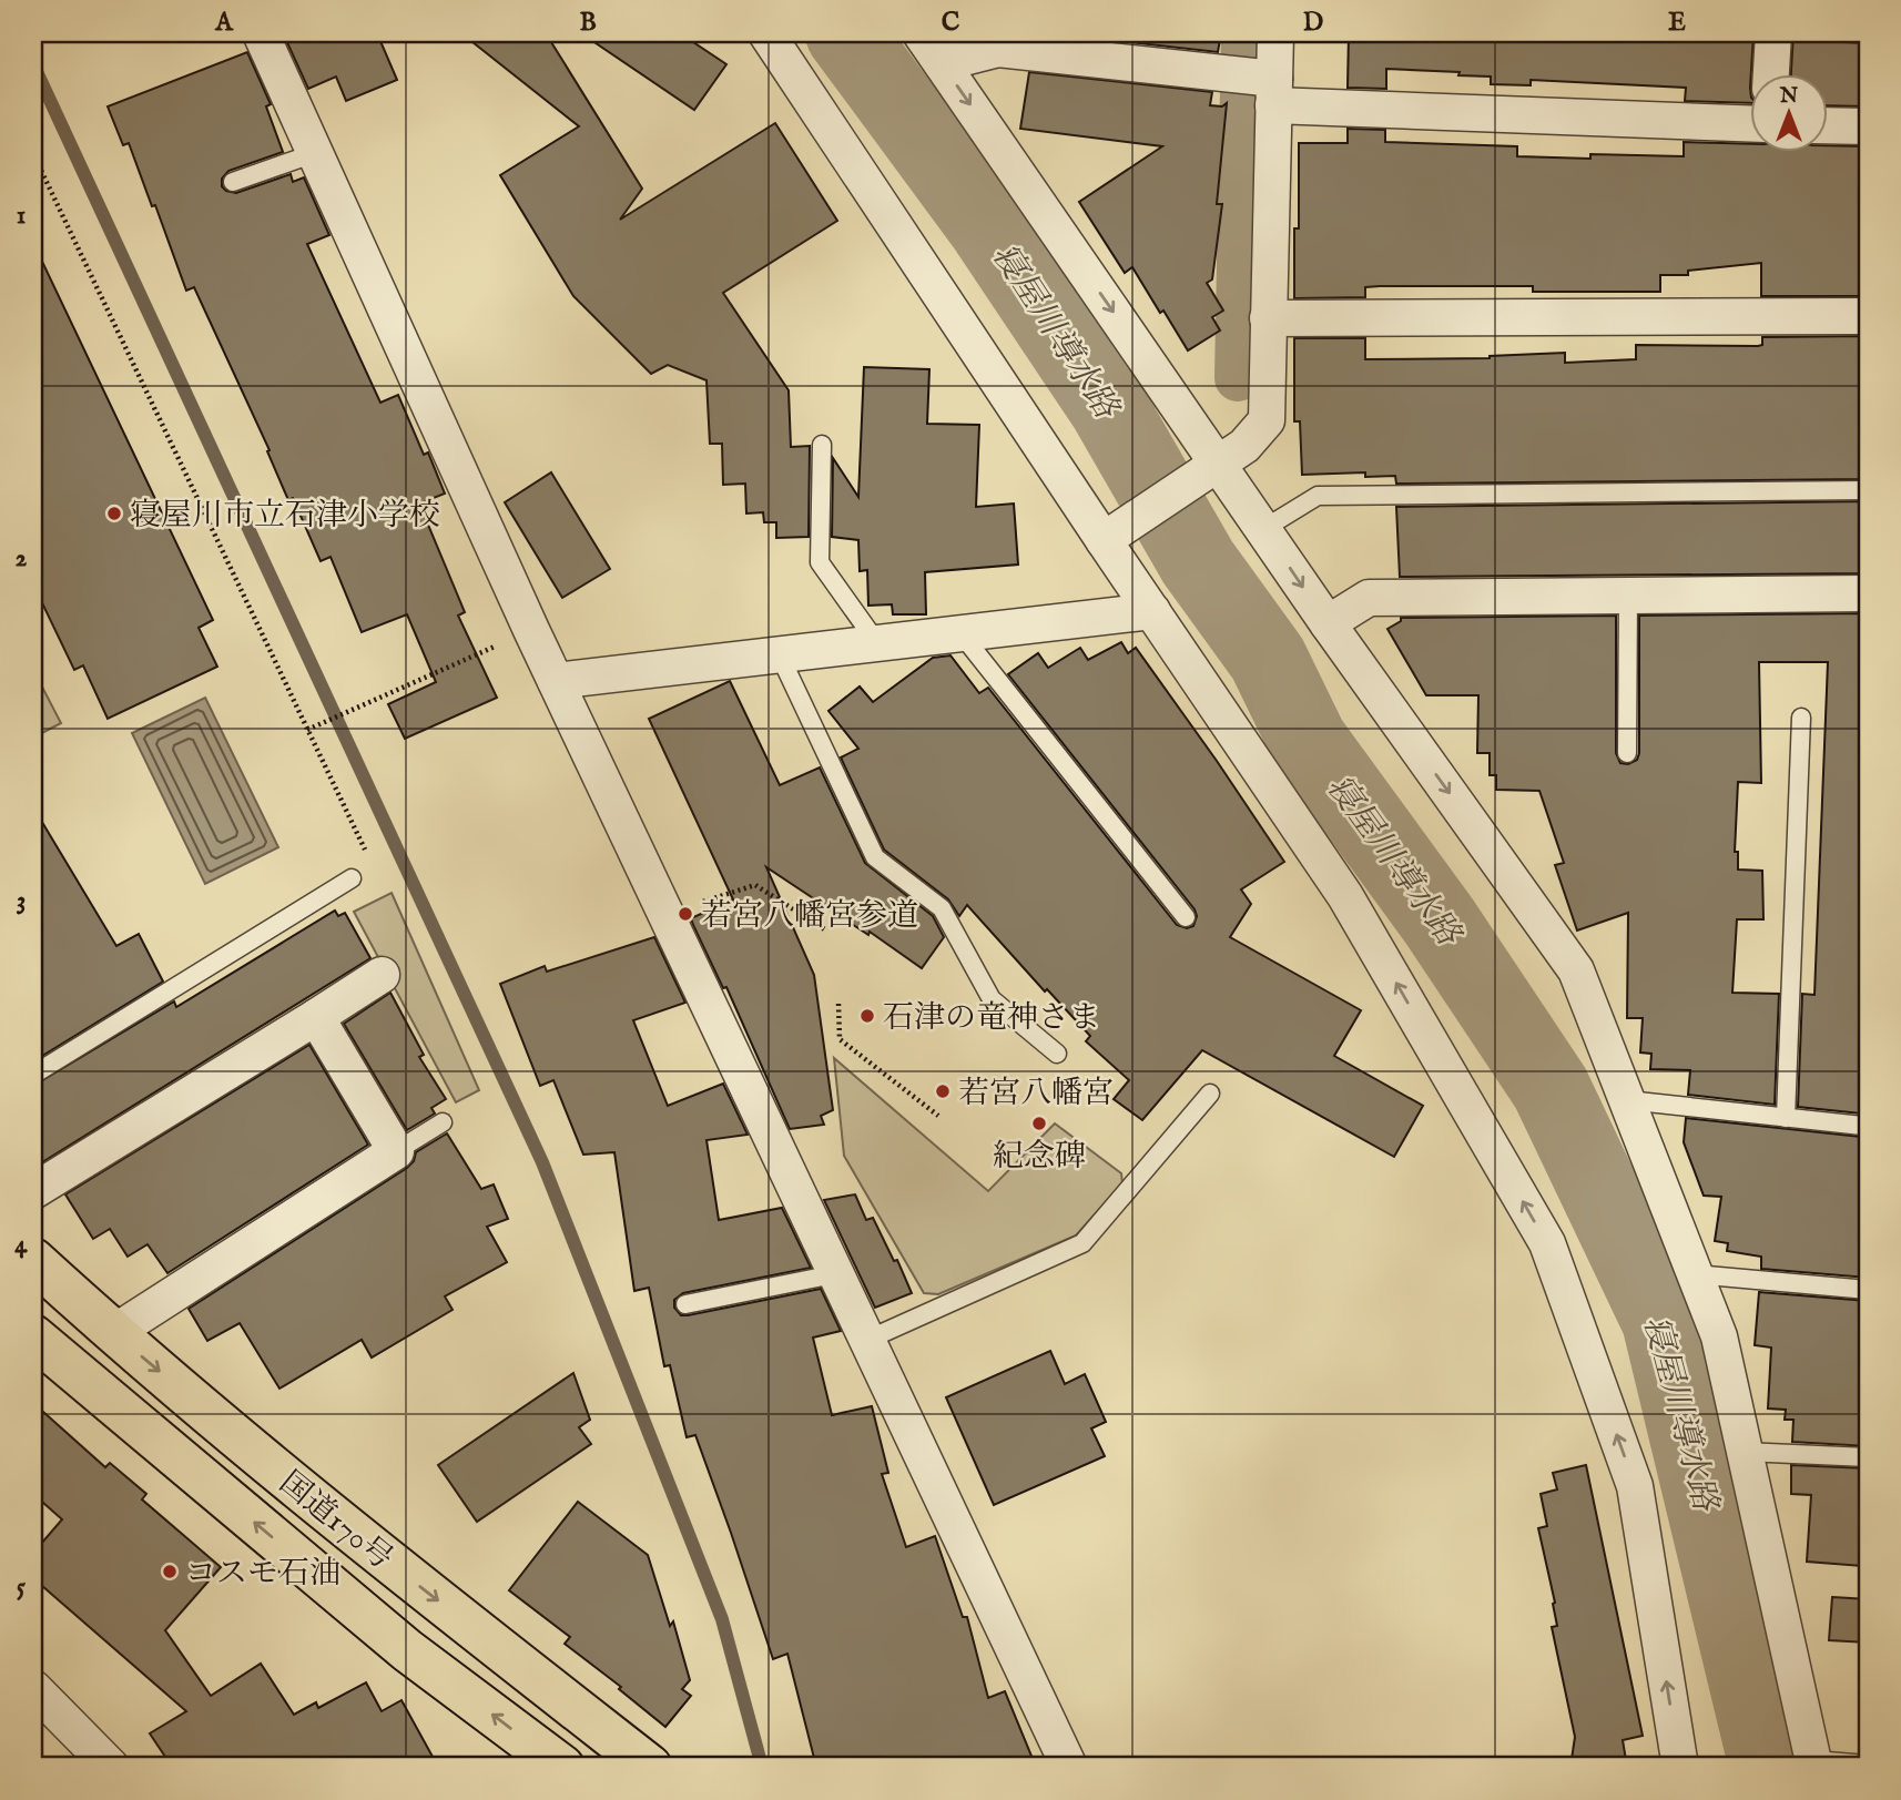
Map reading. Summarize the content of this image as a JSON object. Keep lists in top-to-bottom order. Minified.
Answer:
{"streets":{"highway":["国道170号"]},"water":["寝屋川導水路"],"places":["寝屋川市立石津小学校","若宮八幡宮参道","石津の竜神さま","若宮八幡宮","紀念碑","コスモ石油"],"north":"top","grid":{"columns":["A","B","C","D","E"],"rows":["1","2","3","4","5"]}}
